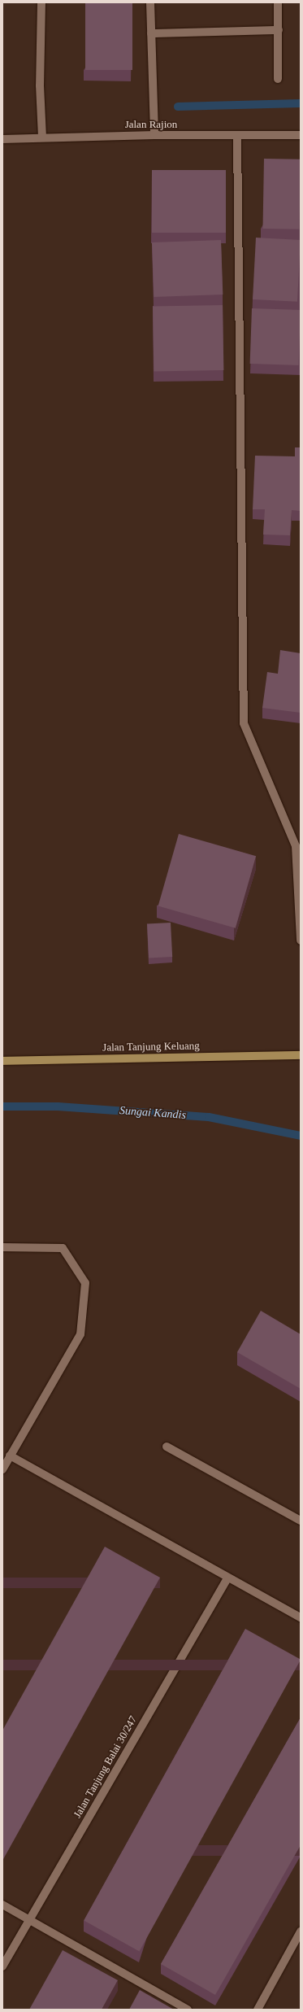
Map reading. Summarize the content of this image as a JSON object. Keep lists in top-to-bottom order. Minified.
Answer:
{"streets":{"main road":["Jalan Tanjung Keluang"],"street":["Jalan Rajion","Jalan Tanjung Balai 30/247"]},"water":["Sungai Kandis"]}
